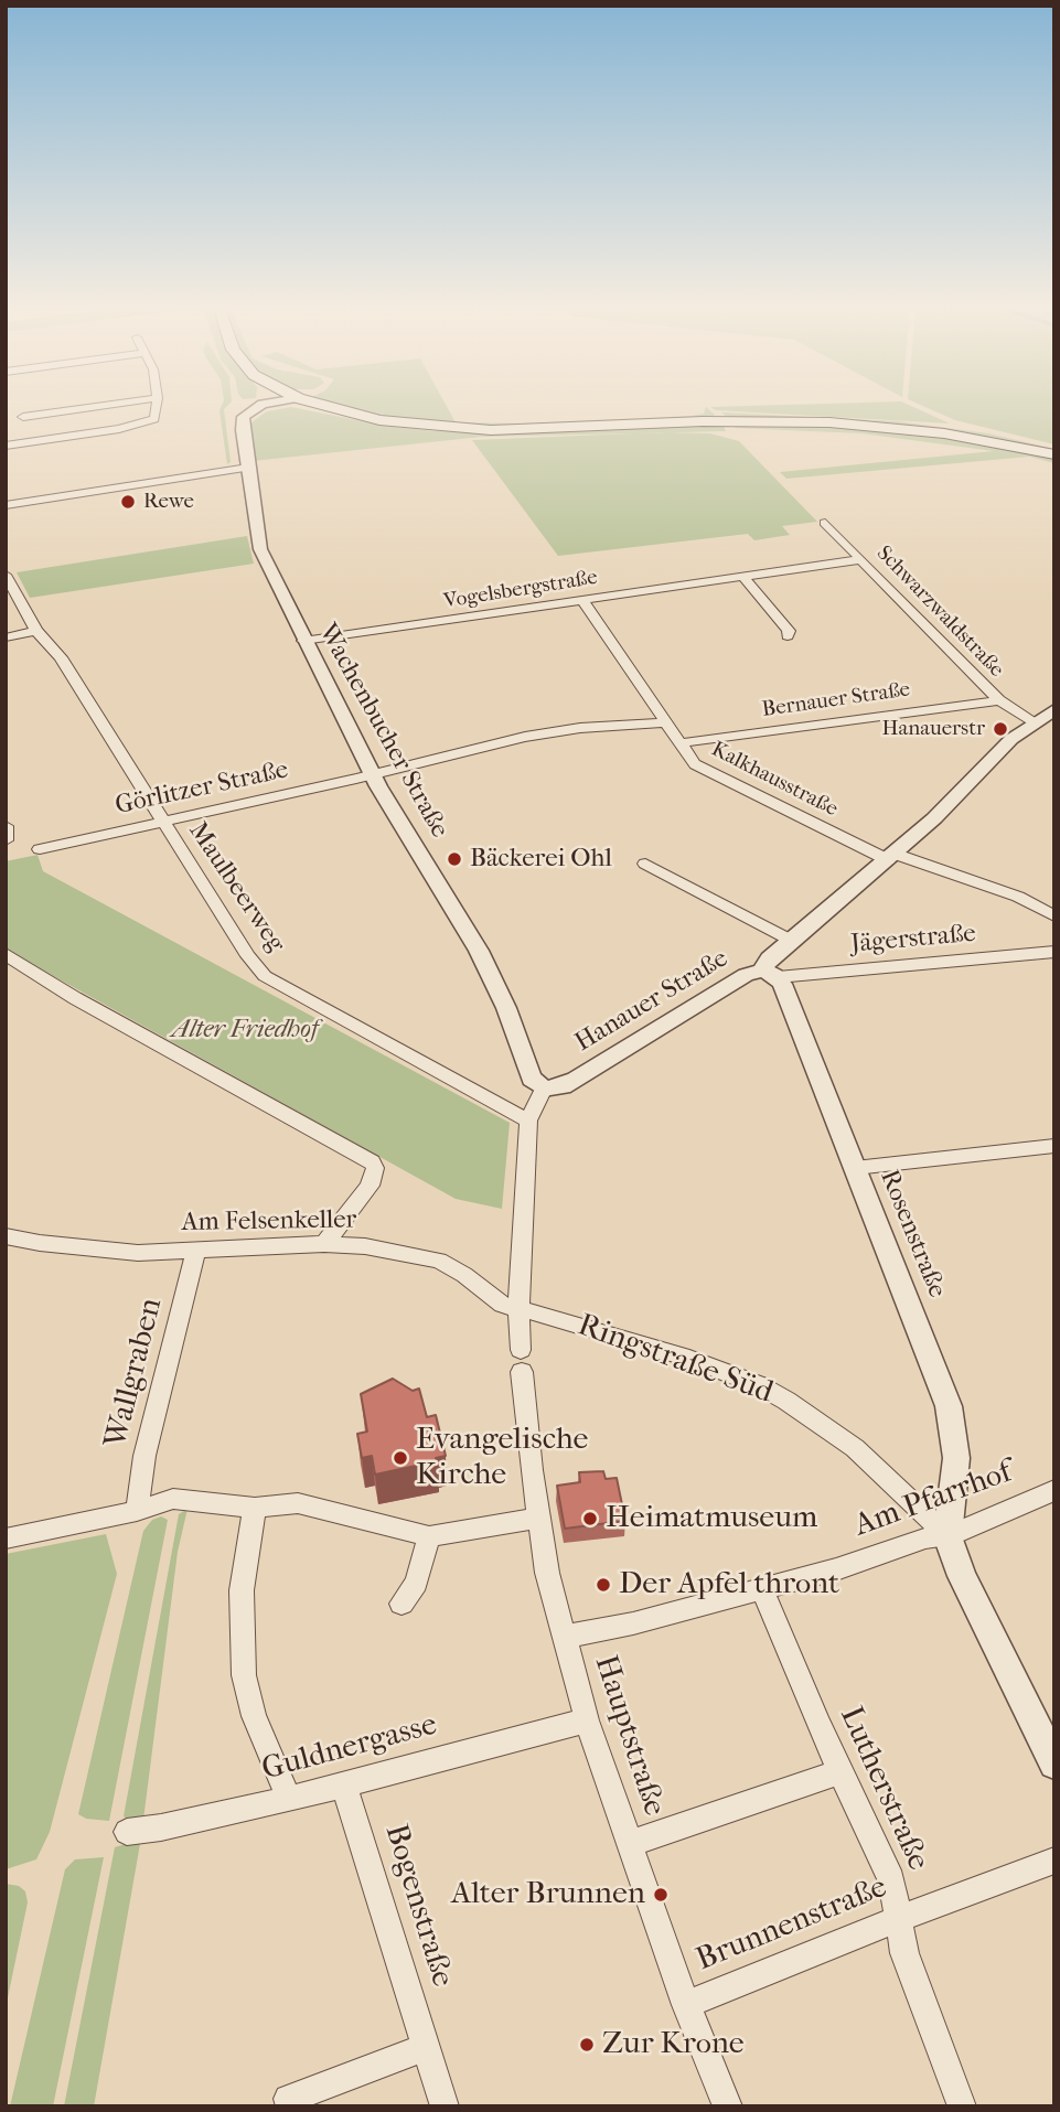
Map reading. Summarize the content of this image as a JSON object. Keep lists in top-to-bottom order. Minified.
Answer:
{"streets":{"street":["Vogelsbergstraße","Schwarzwaldstraße","Bernauer Straße","Wachenbucher Straße","Kalkhausstraße","Görlitzer Straße","Maulbeerweg","Jägerstraße","Hanauer Straße","Am Felsenkeller","Rosenstraße","Ringstraße Süd","Wallgraben","Am Pfarrhof","Hauptstraße","Guldnergasse","Lutherstraße","Bogenstraße","Brunnenstraße"]},"crossings":[["Vogelsbergstraße","Schwarzwaldstraße"],["Vogelsbergstraße","Wachenbucher Straße"],["Vogelsbergstraße","Kalkhausstraße"],["Schwarzwaldstraße","Bernauer Straße"],["Schwarzwaldstraße","Hanauer Straße"],["Bernauer Straße","Kalkhausstraße"],["Wachenbucher Straße","Görlitzer Straße"],["Wachenbucher Straße","Hanauer Straße"],["Kalkhausstraße","Hanauer Straße"],["Görlitzer Straße","Maulbeerweg"],["Jägerstraße","Hanauer Straße"],["Jägerstraße","Rosenstraße"],["Hanauer Straße","Rosenstraße"],["Am Felsenkeller","Ringstraße Süd"],["Am Felsenkeller","Wallgraben"],["Am Felsenkeller","Hauptstraße"],["Rosenstraße","Ringstraße Süd"],["Rosenstraße","Am Pfarrhof"],["Ringstraße Süd","Am Pfarrhof"],["Ringstraße Süd","Hauptstraße"],["Am Pfarrhof","Hauptstraße"],["Am Pfarrhof","Lutherstraße"],["Hauptstraße","Guldnergasse"],["Hauptstraße","Brunnenstraße"],["Guldnergasse","Bogenstraße"],["Lutherstraße","Brunnenstraße"]],"parks":["Alter Friedhof"],"places":["Rewe","Hanauerstr","Bäckerei Ohl","Evangelische Kirche","Heimatmuseum","Der Apfel thront","Alter Brunnen","Zur Krone"]}
